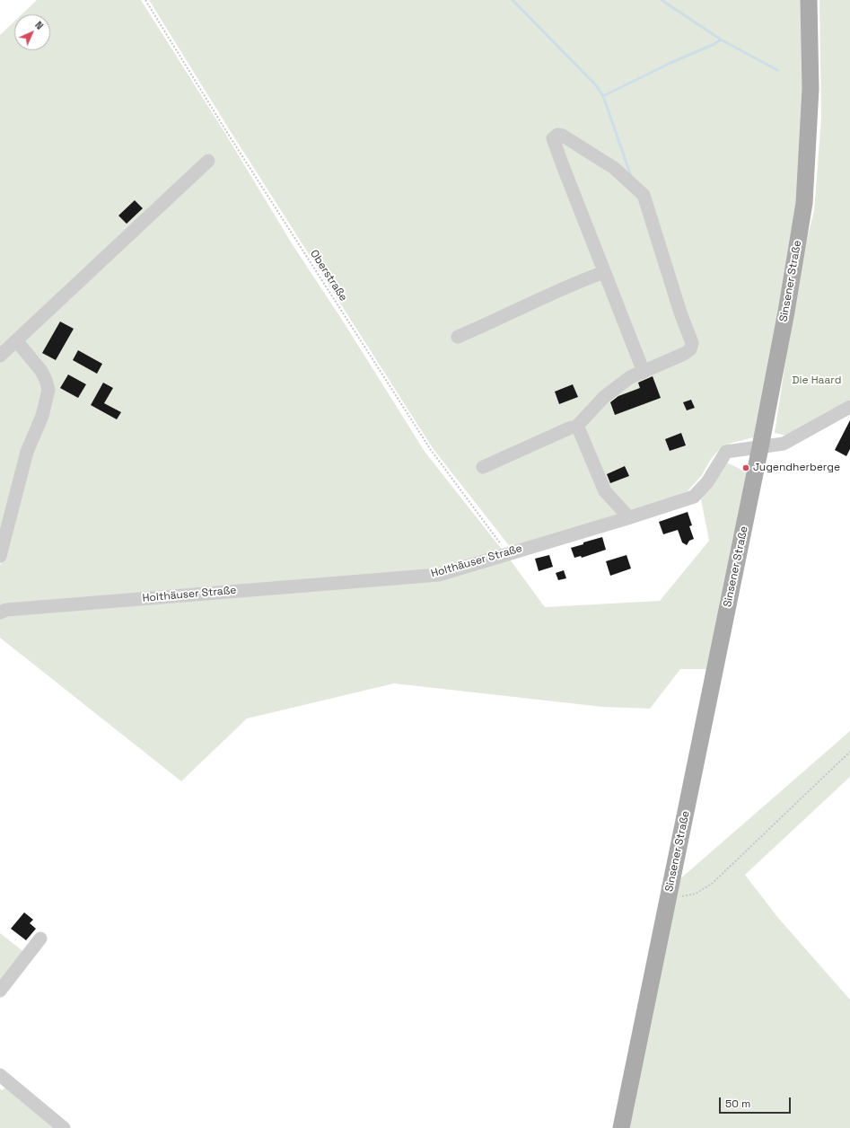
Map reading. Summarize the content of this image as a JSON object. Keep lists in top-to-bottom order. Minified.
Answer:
{"streets":{"main road":["Sinsener Straße"],"street":["Holthäuser Straße"],"path":["Oberstraße"]},"crossings":[["Oberstraße","Holthäuser Straße"],["Sinsener Straße","Holthäuser Straße"]],"parks":["Die Haard"],"places":["Jugendherberge"],"scale_bar":"50 m","north":"top right"}
